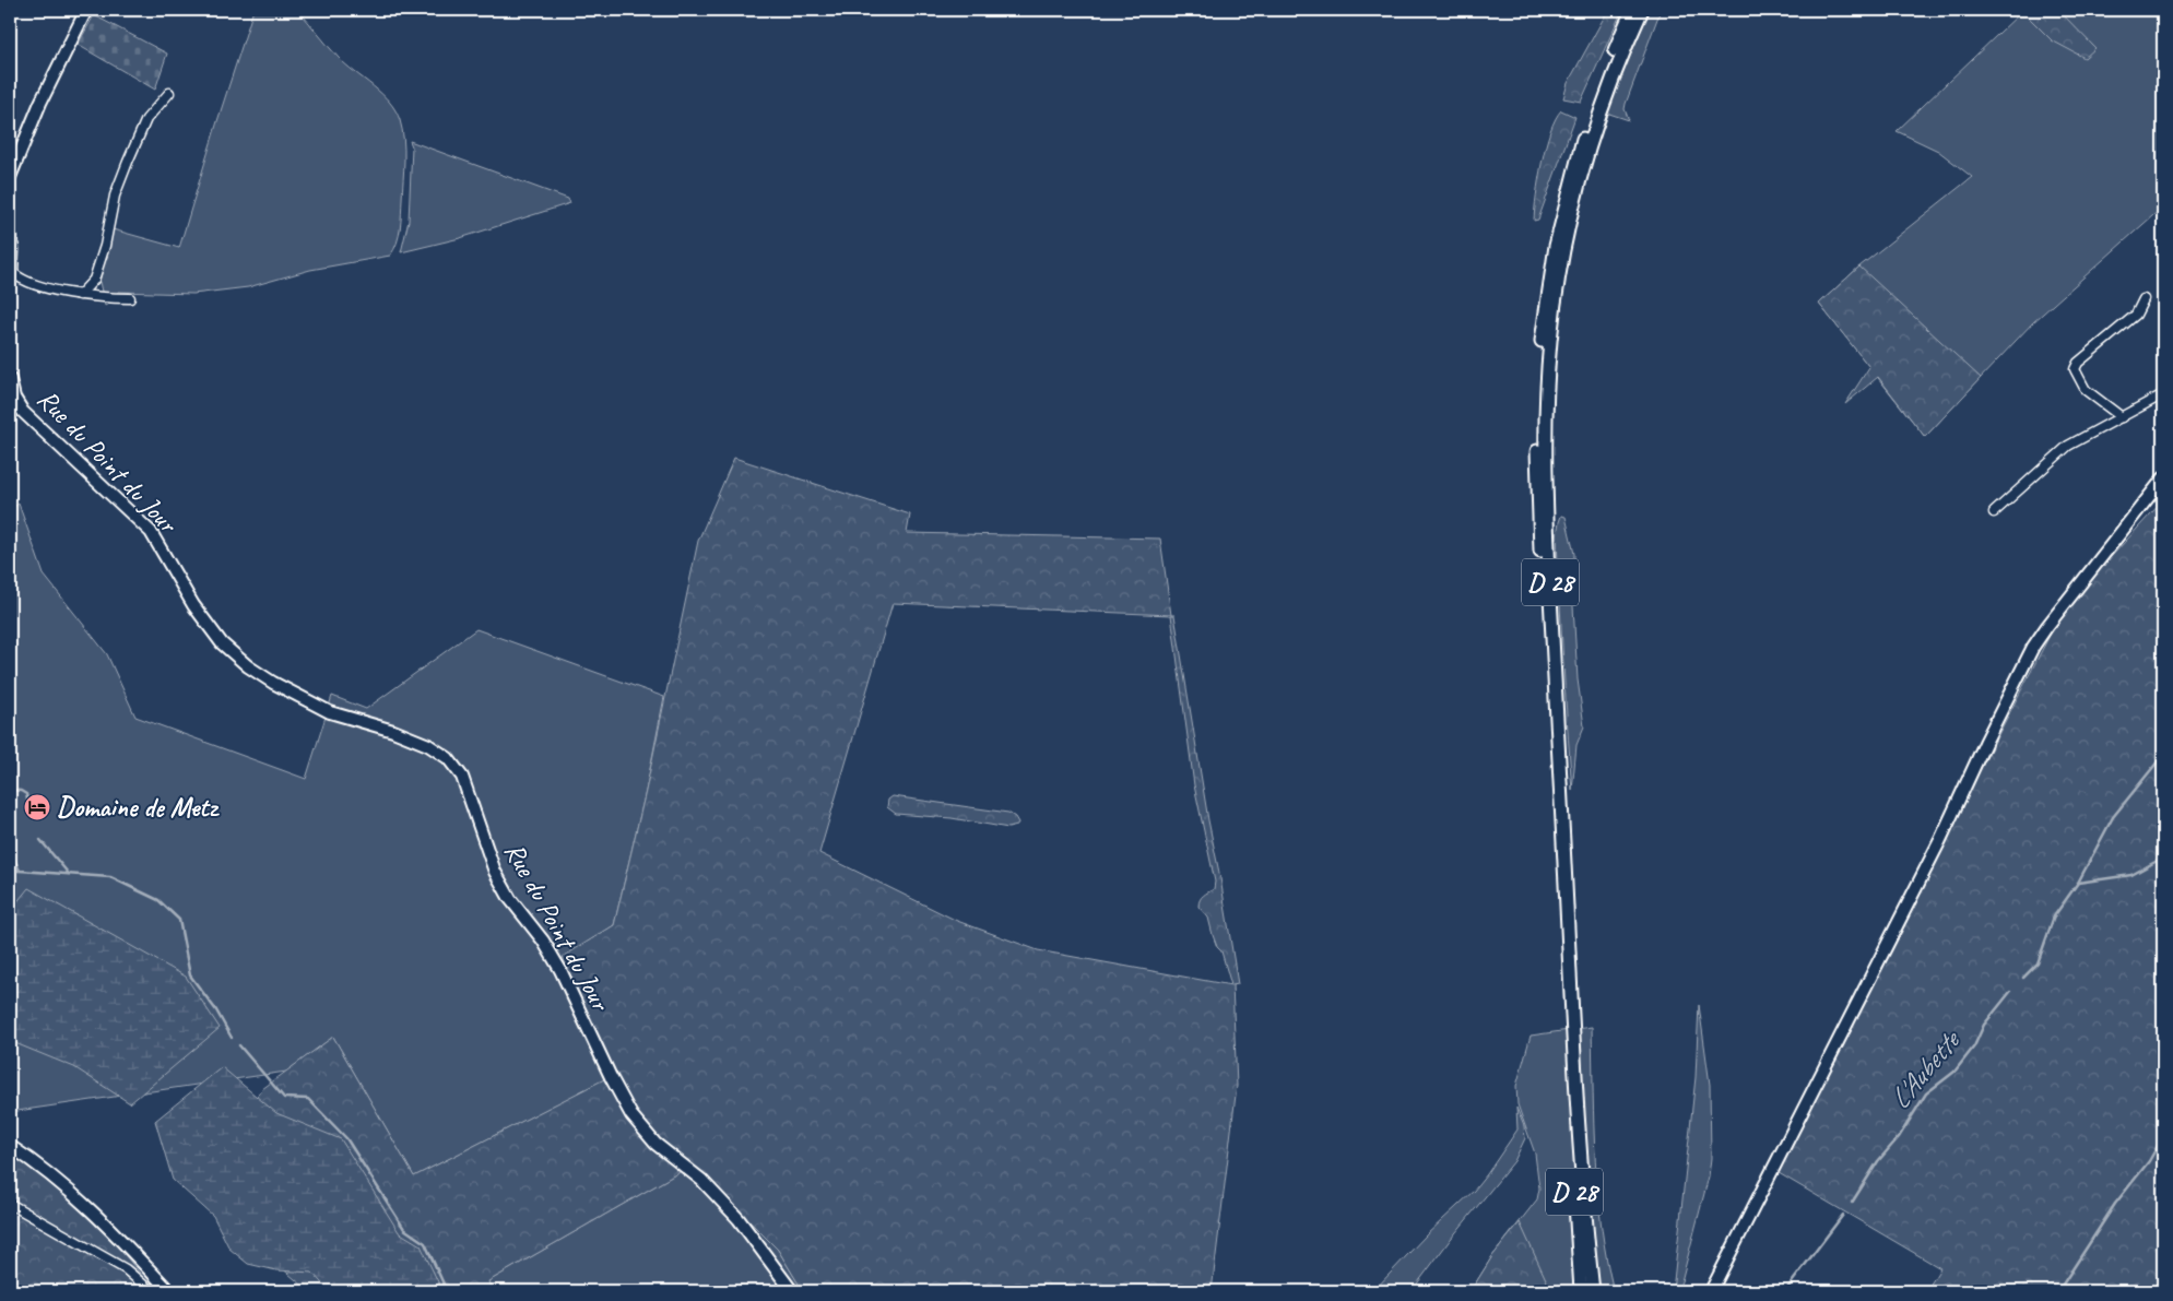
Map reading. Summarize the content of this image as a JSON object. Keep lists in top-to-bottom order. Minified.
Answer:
{"streets":{"main road":["D 28"],"street":["Rue du Point du Jour"]},"water":["L'Aubette"],"places":{"hotel":["Domaine de Metz"]}}
